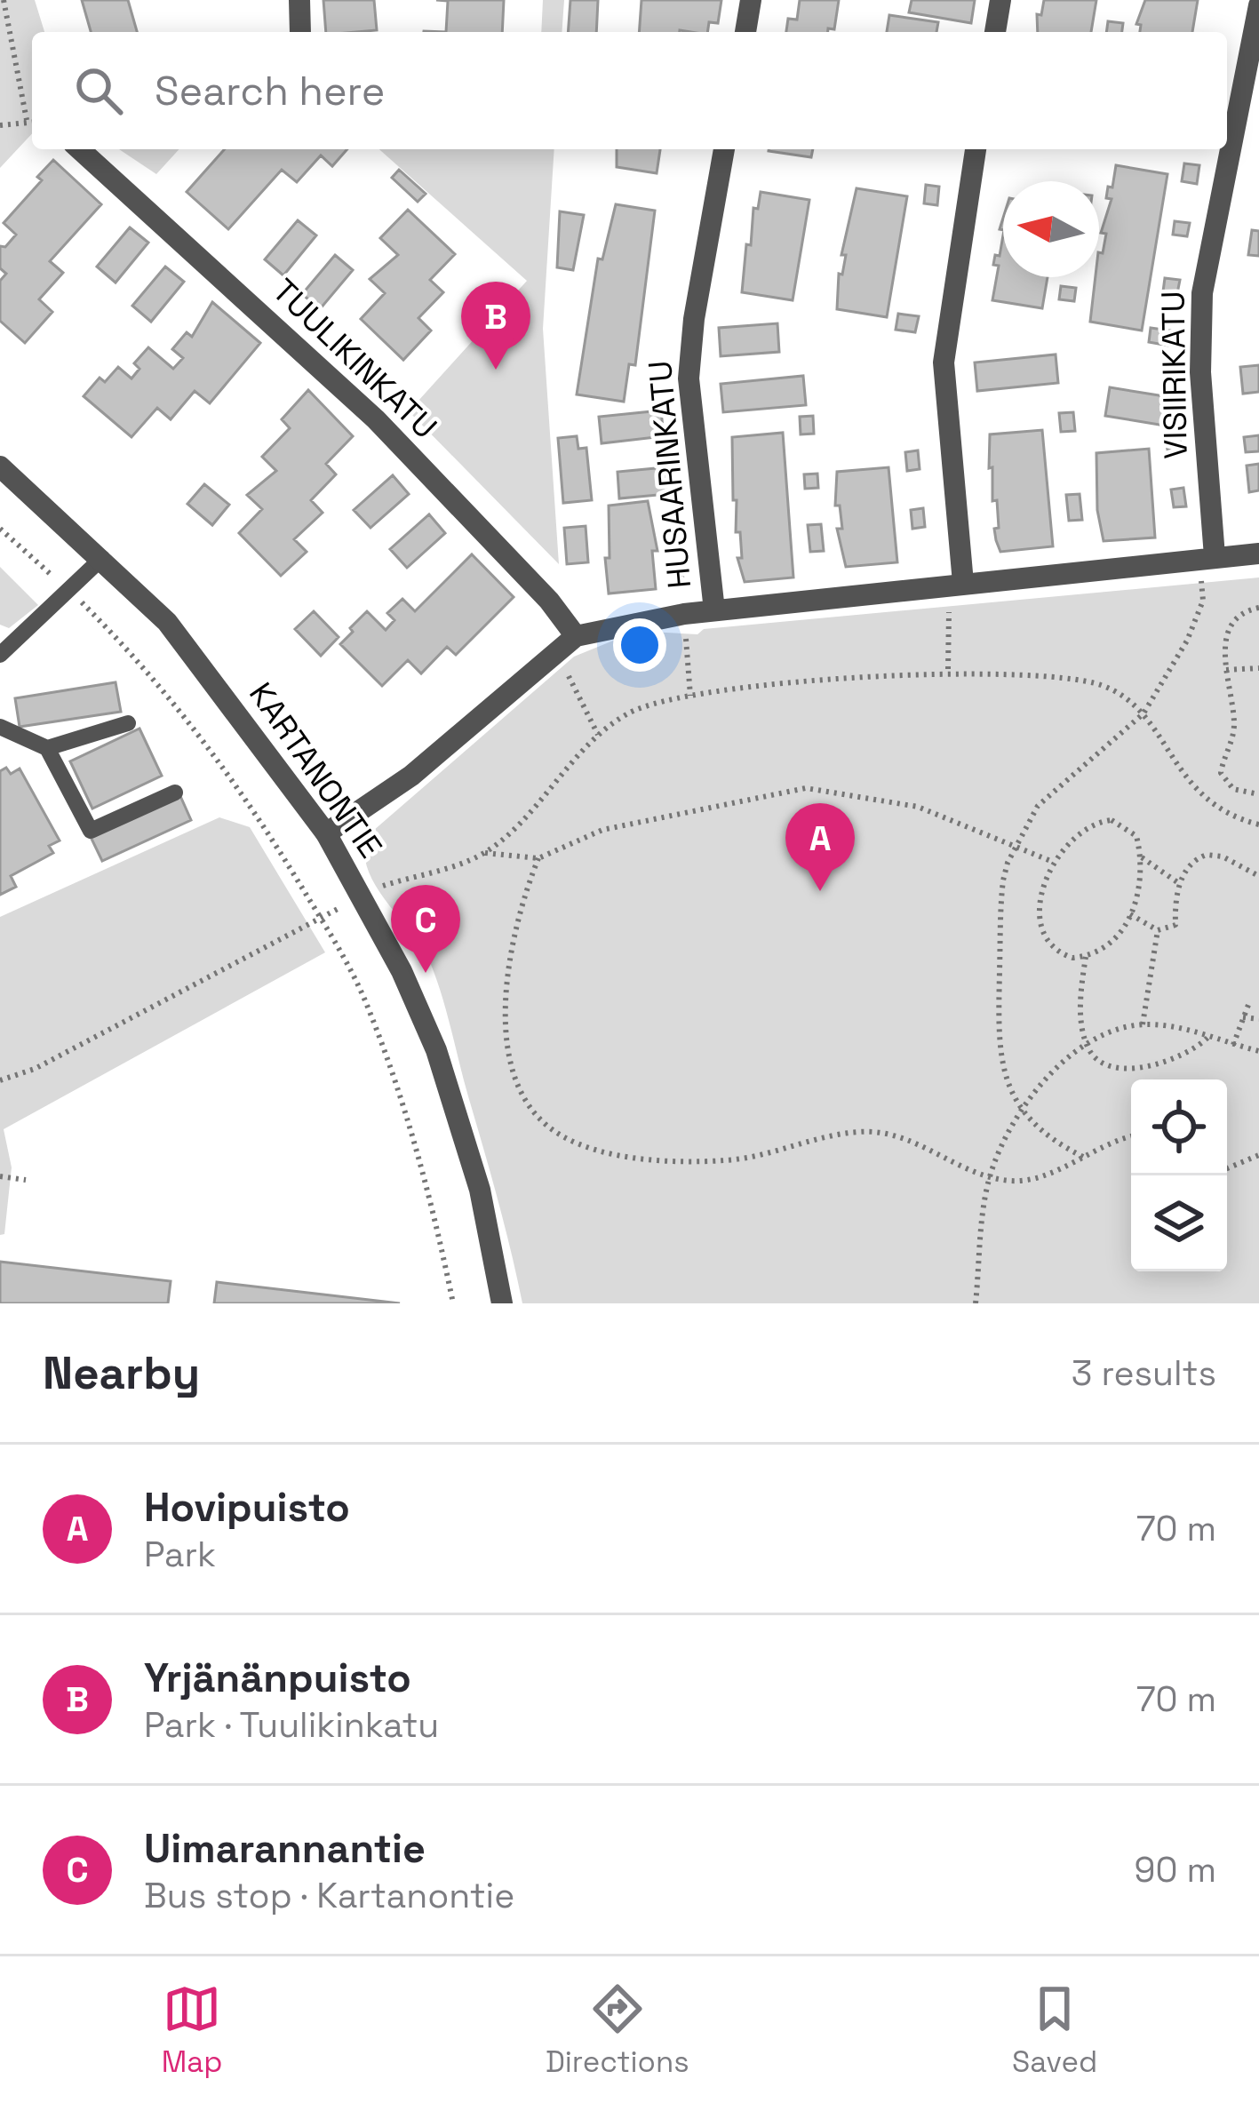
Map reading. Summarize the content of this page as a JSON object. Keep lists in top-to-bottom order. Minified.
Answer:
{"streets":{"street":["TUULIKINKATU","VISIIRIKATU","HUSAARINKATU","KARTANONTIE"]},"north":"left","page":{"search":"Search here","pins":["B","A","C"],"heading":["Nearby","3 results"],"list":[{"mark":"A","name":"Hovipuisto","note":"Park","value":"70 m"},{"mark":"B","name":"Yrjänänpuisto","note":"Park · Tuulikinkatu","value":"70 m"},{"mark":"C","name":"Uimarannantie","note":"Bus stop · Kartanontie","value":"90 m"}],"nav":["Map","Directions","Saved"]}}
